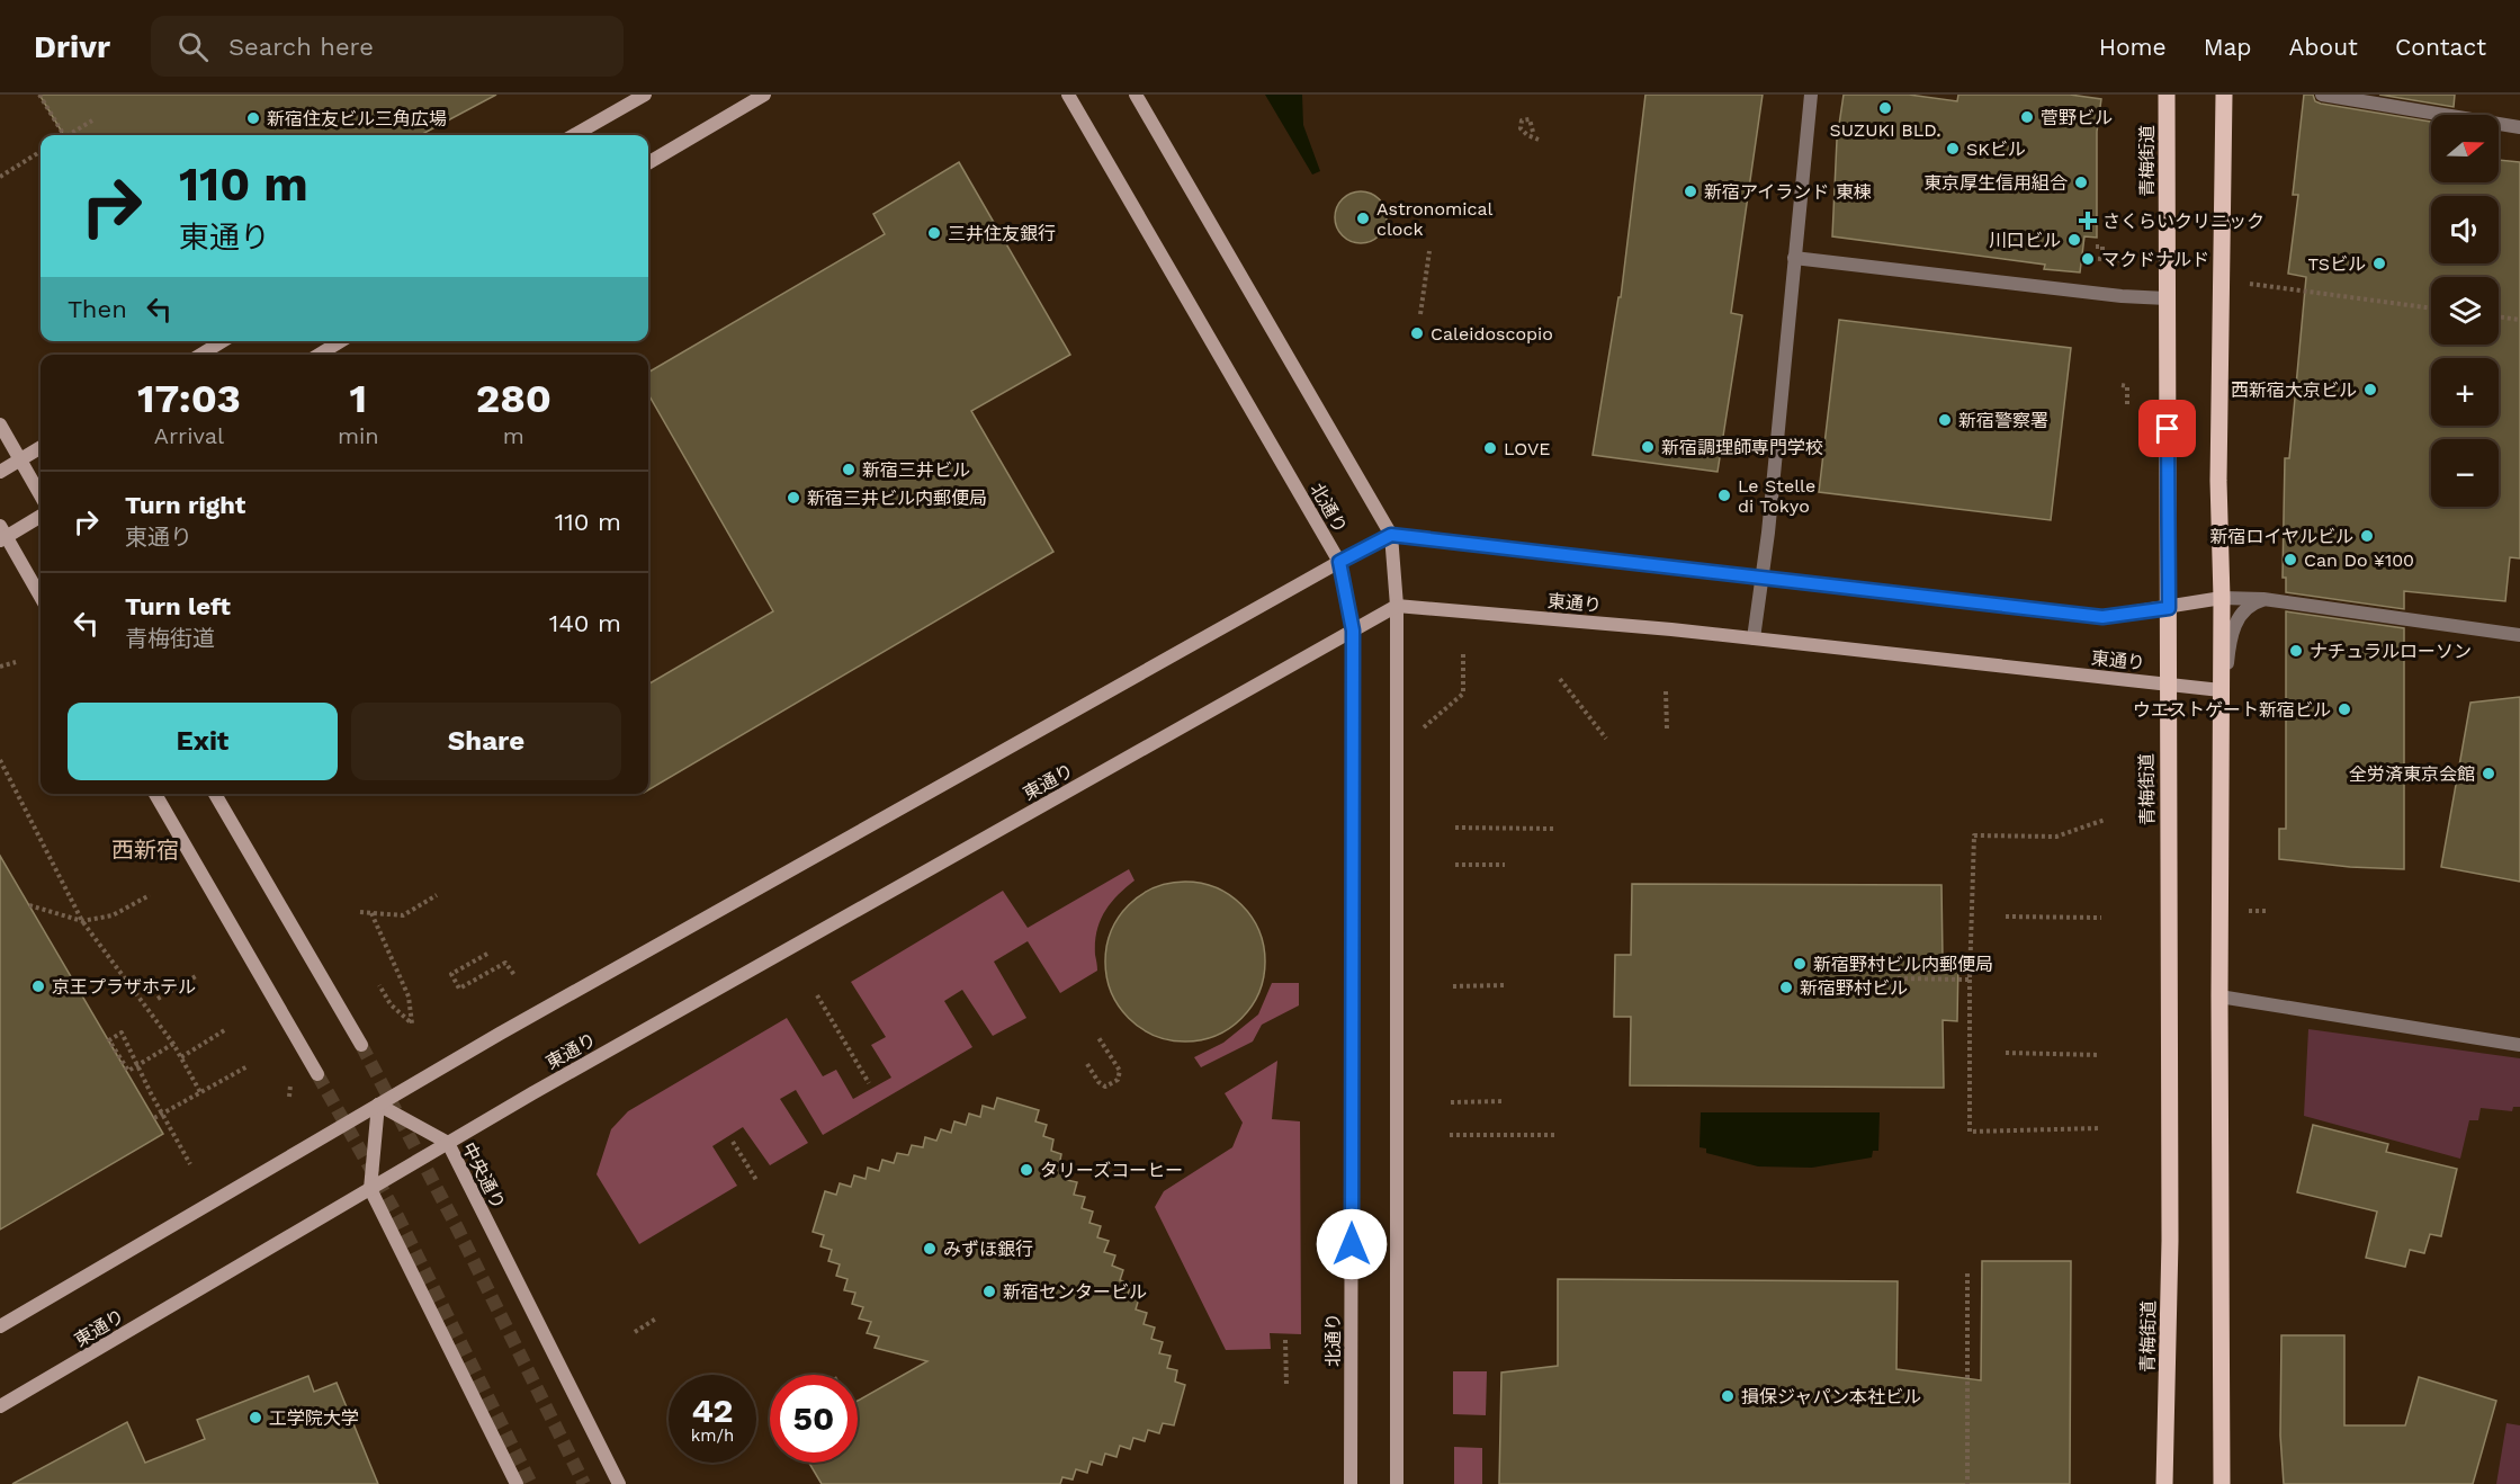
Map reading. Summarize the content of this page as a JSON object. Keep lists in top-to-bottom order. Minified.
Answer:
{"streets":{"main road":["青梅街道","北通り","東通り","中央通り"]},"crossings":[["青梅街道","東通り"],["北通り","東通り"],["東通り","中央通り"]],"districts":["西新宿"],"places":{"other":["SUZUKI BLD.","菅野ビル","新宿住友ビル三角広場","SKビル","東京厚生信用組合","新宿アイランド 東棟","Astronomical clock","三井住友銀行","川口ビル","マクドナルド","TSビル","Caleidoscopio","西新宿大京ビル","新宿警察署","新宿調理師専門学校","LOVE","新宿三井ビル","Le Stelle di Tokyo","新宿三井ビル内郵便局","新宿ロイヤルビル","Can Do ¥100","ナチュラルローソン","ウエストゲート新宿ビル","全労済東京会館","新宿野村ビル内郵便局","京王プラザホテル","新宿野村ビル","タリーズコーヒー","みずほ銀行","新宿センタービル","損保ジャパン本社ビル","工学院大学"],"health":["さくらいクリニック"]},"north":"right","page":{"header":"Drivr","search":"Search here","nav":["Home","Map","About","Contact"],"map_buttons":["+","−"],"turn":["110 m","東通り"],"then":"Then","eta":["17:03","Arrival","1","min","280","m"],"list":[{"name":"Turn right","note":"東通り","value":"110 m"},{"name":"Turn left","note":"青梅街道","value":"140 m"}],"buttons":["Exit","Share"],"speed":"42 km/h","limit":"50"}}
